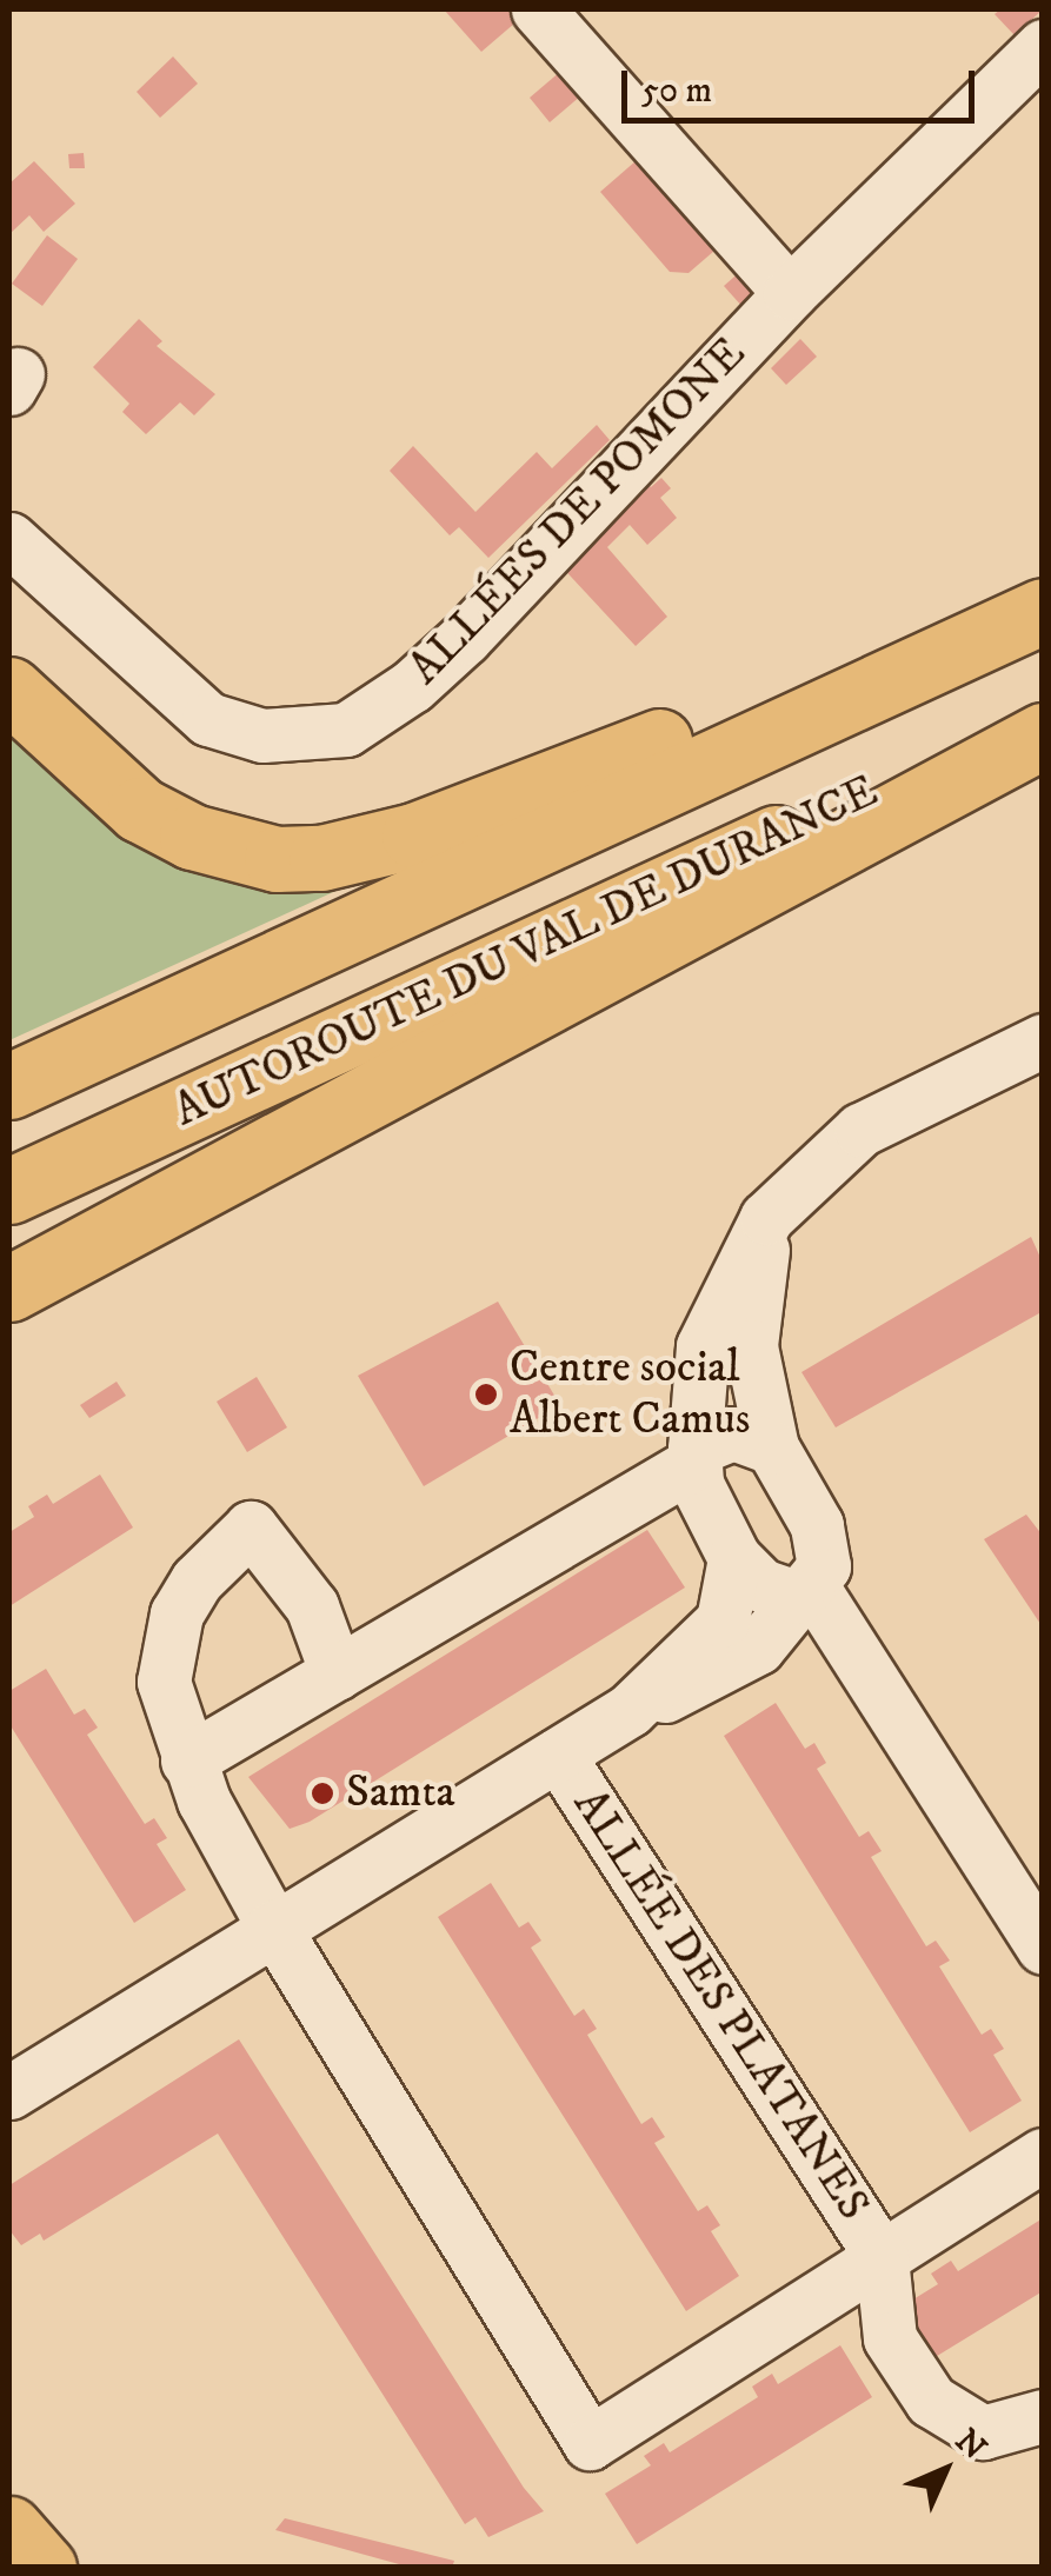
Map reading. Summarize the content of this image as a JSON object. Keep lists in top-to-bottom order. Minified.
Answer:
{"streets":{"main road":["AUTOROUTE DU VAL DE DURANCE"],"street":["ALLÉES DE POMONE","ALLÉE DES PLATANES"]},"places":["Centre social Albert Camus","Samta"],"scale_bar":"50 m","north":"top right"}
